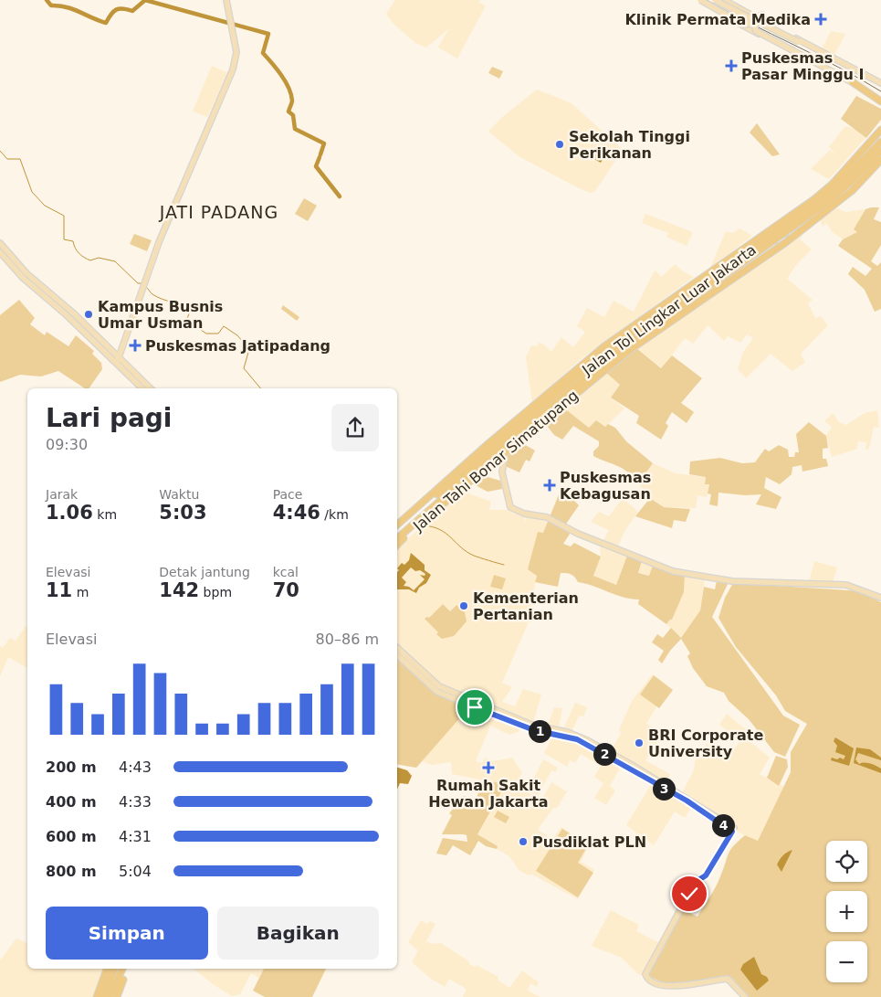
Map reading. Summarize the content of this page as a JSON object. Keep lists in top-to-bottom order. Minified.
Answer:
{"streets":{"highway":["Jalan Tol Lingkar Luar Jakarta","Jalan Tahi Bonar Simatupang"]},"districts":["JATI PADANG"],"places":{"health":["Klinik Permata Medika","Puskesmas Pasar Minggu I","Puskesmas Jatipadang","Puskesmas Kebagusan","Rumah Sakit Hewan Jakarta"],"other":["Sekolah Tinggi Perikanan","Kampus Busnis Umar Usman","Kementerian Pertanian","BRI Corporate University","Pusdiklat PLN"]},"page":{"heading":["Lari pagi","09:30"],"stats":[["Jarak","1.06 km"],["Waktu","5:03"],["Pace","4:46 /km"],["Elevasi","11 m"],["Detak jantung","142 bpm"],["kcal","70"]],"chart":["Elevasi","80–86 m"],"pins":["1","2","3","4"],"list":[{"name":"200 m","note":"4:43"},{"name":"400 m","note":"4:33"},{"name":"600 m","note":"4:31"},{"name":"800 m","note":"5:04"}],"map_buttons":["+","−"],"buttons":["Simpan","Bagikan"]}}
